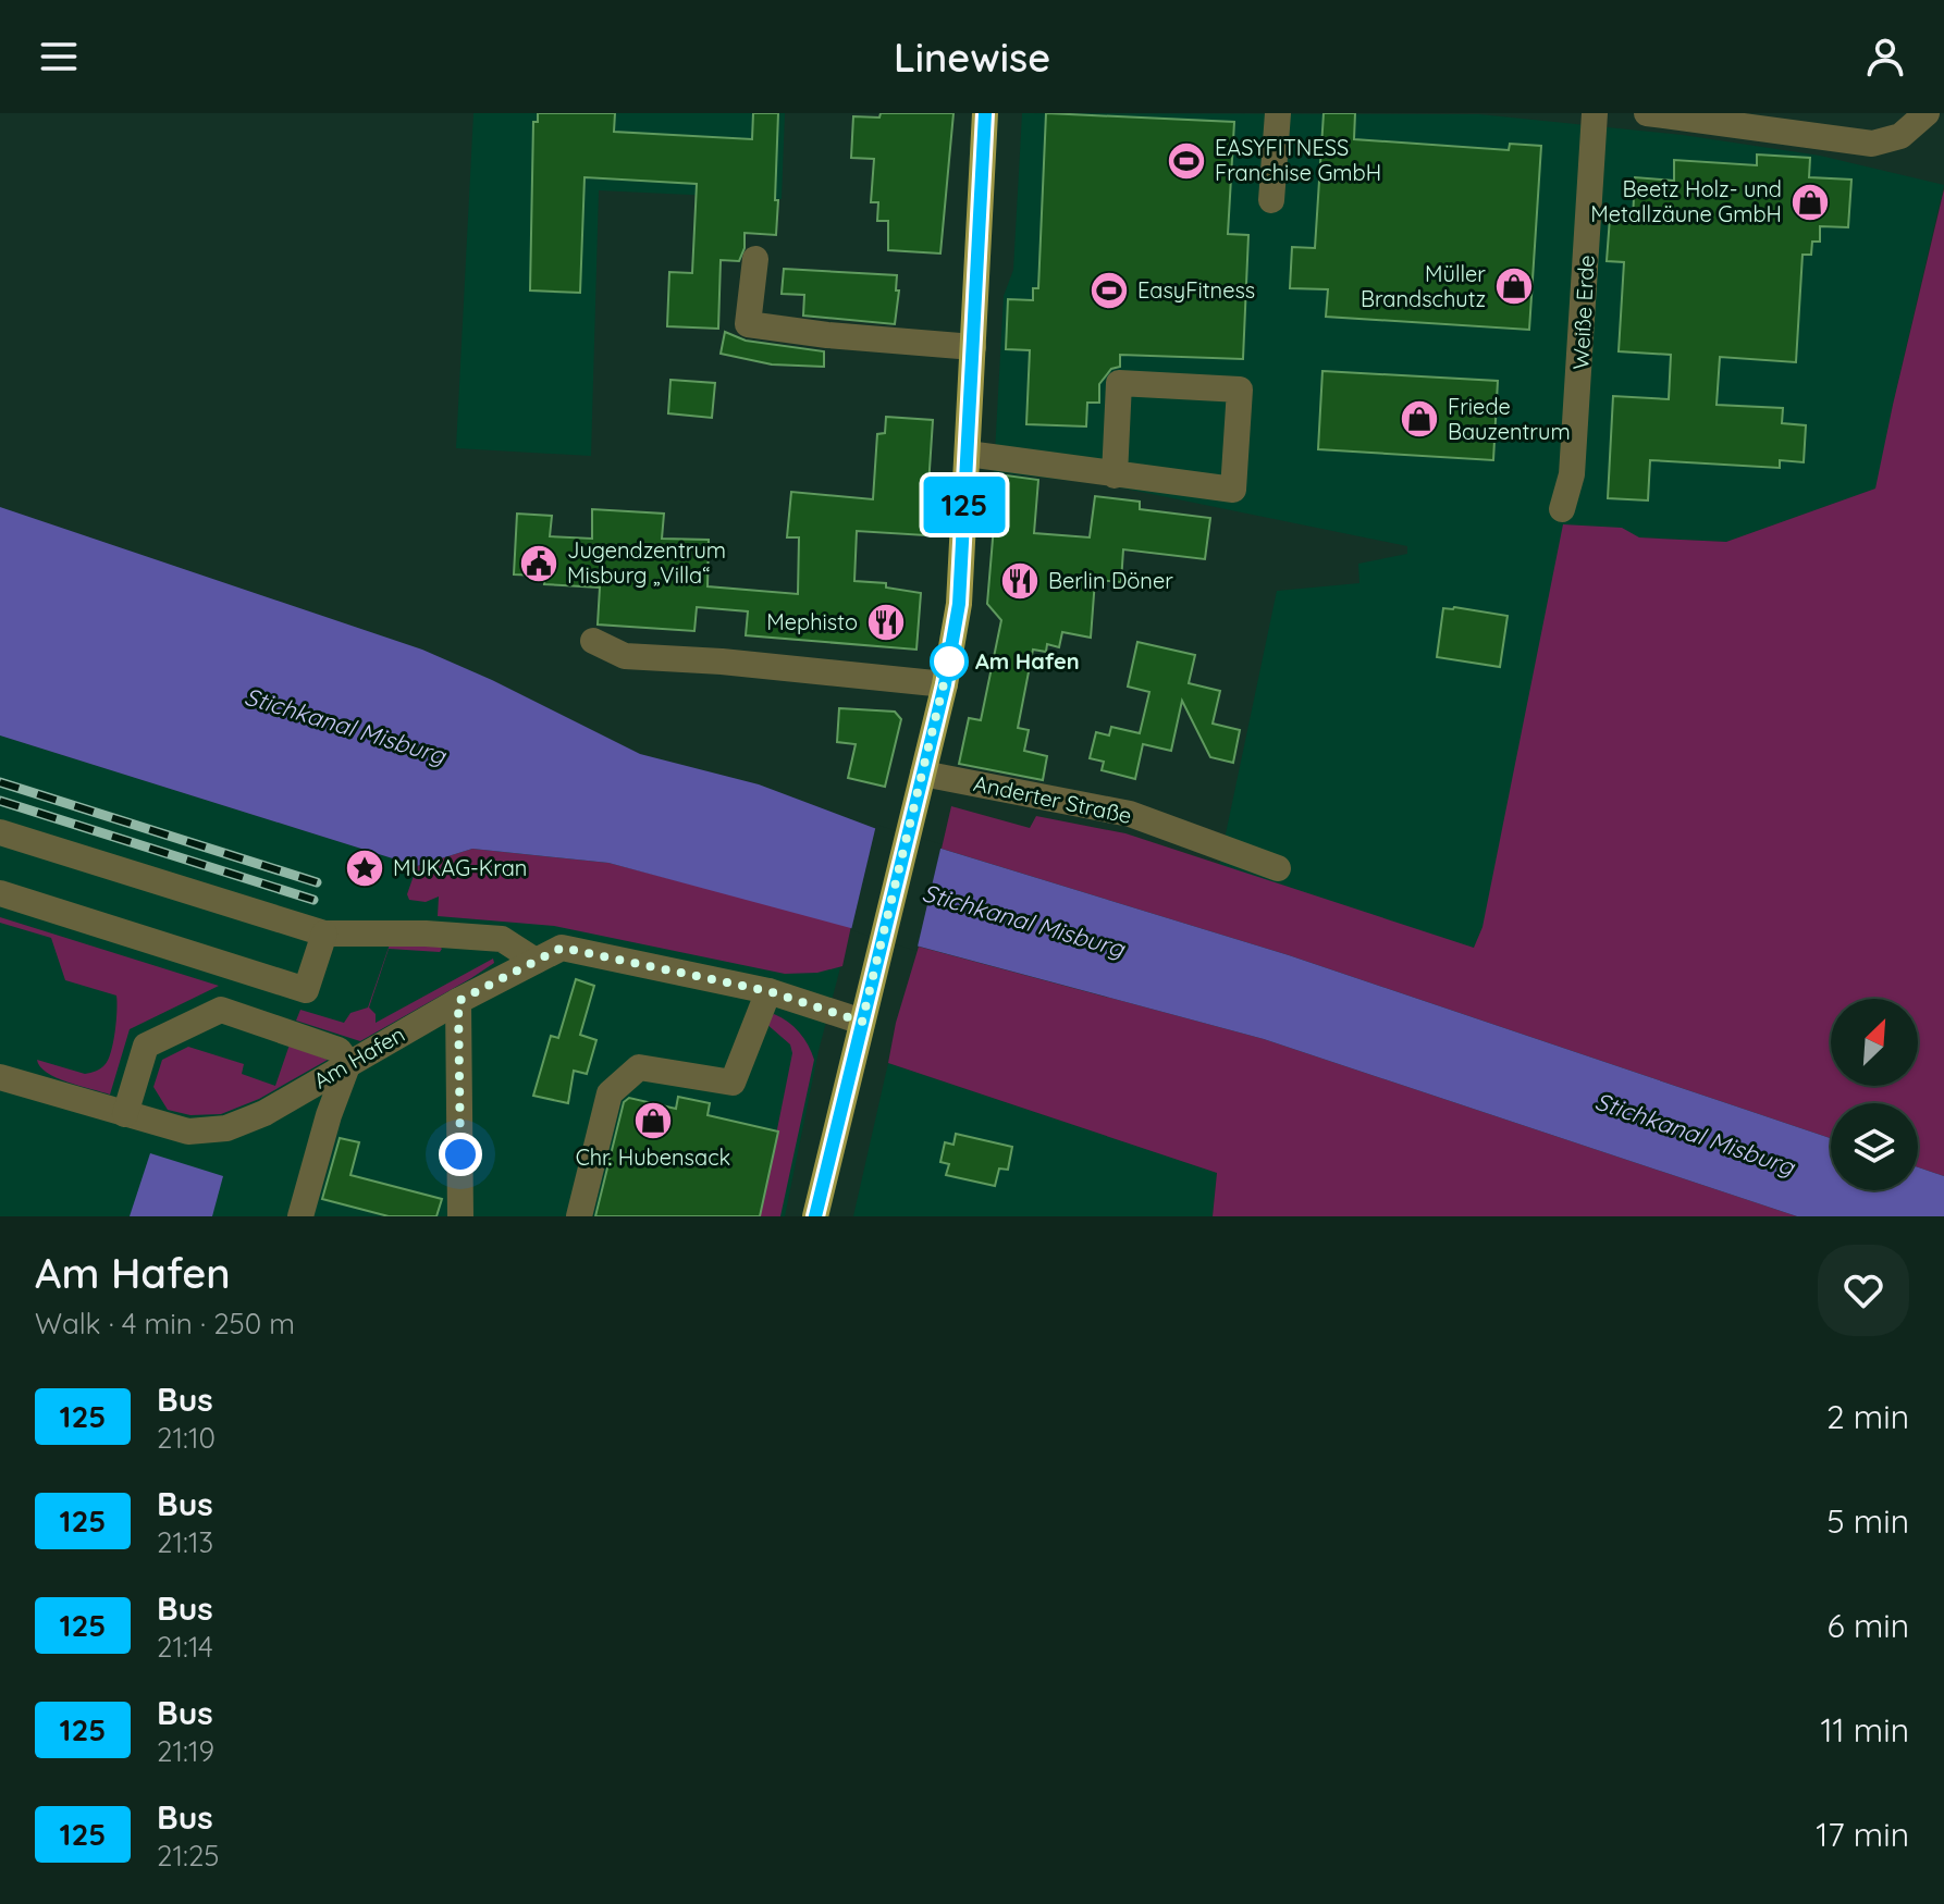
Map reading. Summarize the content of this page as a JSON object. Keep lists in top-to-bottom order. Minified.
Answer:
{"streets":{"street":["Weiße Erde","Anderter Straße","Am Hafen"]},"water":["Stichkanal Misburg"],"places":{"sports":["EASYFITNESS Franchise GmbH","EasyFitness"],"shop":["Beetz Holz- und Metallzäune GmbH","Müller Brandschutz","Friede Bauzentrum","Chr. Hubensack"],"public building":["Jugendzentrum Misburg „Villa“"],"restaurant":["Berlin Döner","Mephisto"],"other":["Am Hafen"],"place":["MUKAG-Kran"]},"lines":["bus line 125"],"north":"top right","page":{"header":"Linewise","on_map":"125","heading":["Am Hafen","Walk · 4 min · 250 m"],"list":[{"mark":"125","name":"Bus","note":"21:10","value":"2 min"},{"mark":"125","name":"Bus","note":"21:13","value":"5 min"},{"mark":"125","name":"Bus","note":"21:14","value":"6 min"},{"mark":"125","name":"Bus","note":"21:19","value":"11 min"},{"mark":"125","name":"Bus","note":"21:25","value":"17 min"}]}}
